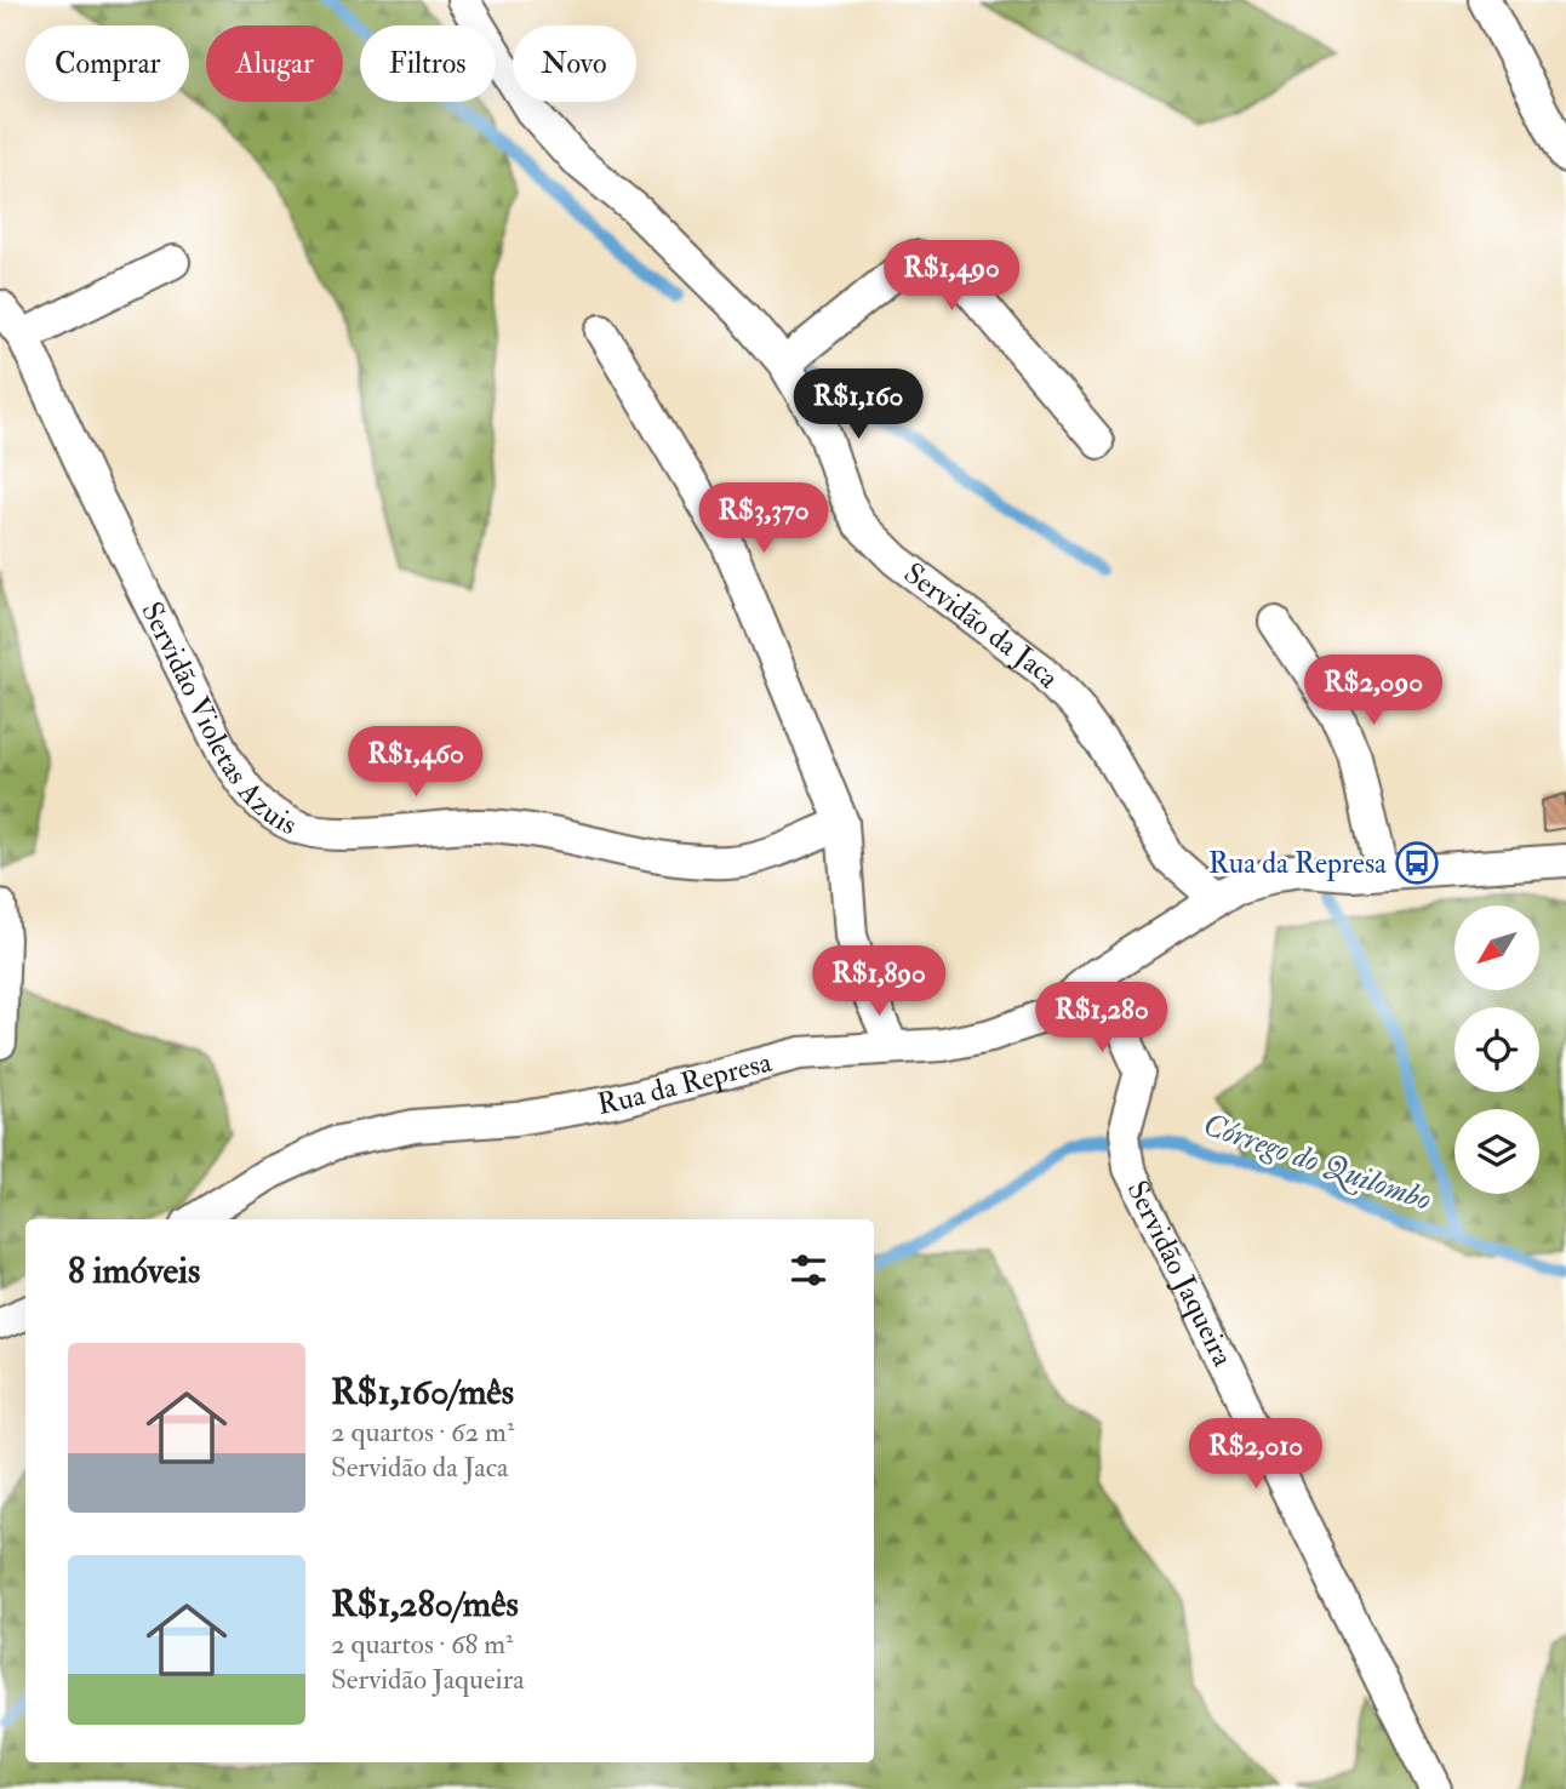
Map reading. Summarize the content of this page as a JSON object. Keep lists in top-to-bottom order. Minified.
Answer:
{"streets":{"street":["Servidão da Jaca","Servidão Violetas Azuis","Rua da Represa","Servidão Jaqueira"]},"crossings":[["Servidão da Jaca","Rua da Represa"],["Rua da Represa","Servidão Jaqueira"]],"water":["Córrego do Quilombo"],"places":{"bus stop":["Rua da Represa"]},"north":"bottom left","page":{"chip":["Comprar","Alugar","Filtros","Novo"],"price":["R$1,490","R$1,160","R$3,370","R$2,090","R$1,460","R$1,890","R$1,280","R$2,010"],"heading":"8 imóveis","list":[{"name":"R$1,160/mês","note":"2 quartos · 62 m² · Servidão da Jaca"},{"name":"R$1,280/mês","note":"2 quartos · 68 m² · Servidão Jaqueira"}]}}
